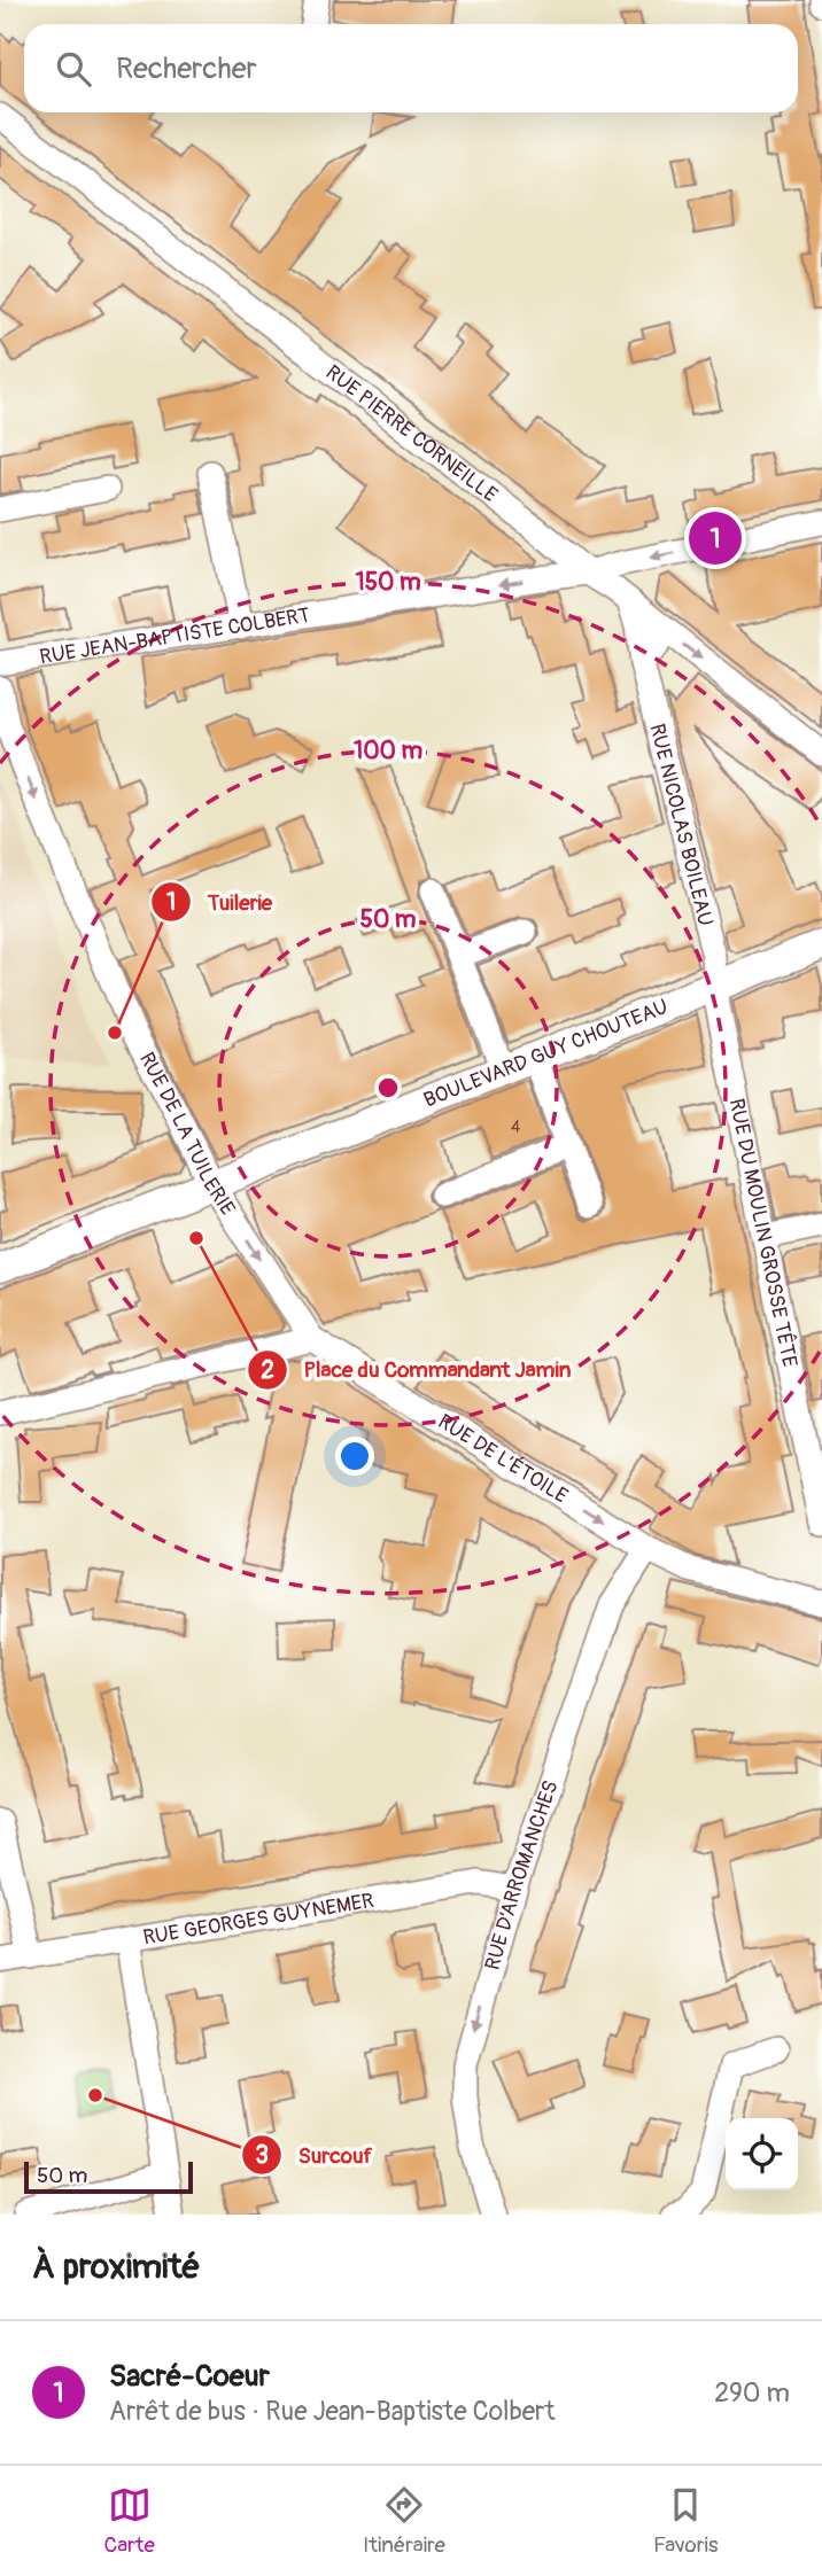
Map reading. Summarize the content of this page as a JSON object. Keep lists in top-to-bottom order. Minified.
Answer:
{"streets":{"main road":["BOULEVARD GUY CHOUTEAU"],"street":["RUE PIERRE CORNEILLE","RUE JEAN-BAPTISTE COLBERT","RUE NICOLAS BOILEAU","RUE DE LA TUILERIE","RUE DU MOULIN GROSSE TÊTE","RUE DE L’ÉTOILE","RUE D’ARROMANCHES","RUE GEORGES GUYNEMER"]},"crossings":[["RUE PIERRE CORNEILLE","RUE JEAN-BAPTISTE COLBERT"],["RUE PIERRE CORNEILLE","RUE NICOLAS BOILEAU"],["RUE NICOLAS BOILEAU","BOULEVARD GUY CHOUTEAU"],["RUE NICOLAS BOILEAU","RUE DU MOULIN GROSSE TÊTE"],["BOULEVARD GUY CHOUTEAU","RUE DE LA TUILERIE"],["BOULEVARD GUY CHOUTEAU","RUE DU MOULIN GROSSE TÊTE"],["RUE DE LA TUILERIE","RUE DE L’ÉTOILE"],["RUE DE L’ÉTOILE","RUE D’ARROMANCHES"],["RUE D’ARROMANCHES","RUE GEORGES GUYNEMER"]],"one_way":["RUE JEAN-BAPTISTE COLBERT","RUE DE LA TUILERIE","RUE DE L’ÉTOILE","RUE D’ARROMANCHES"],"places":["Tuilerie","Place du Commandant Jamin","Surcouf"],"house_numbers":["4"],"scale_bar":"50 m","page":{"search":"Rechercher","pins":"1","scale":"50 m","heading":"À proximité","list":[{"mark":"1","name":"Sacré-Coeur","note":"Arrêt de bus · Rue Jean-Baptiste Colbert","value":"290 m"}],"nav":["Carte","Itinéraire","Favoris"]},"rings":["150 m","100 m","50 m"]}
